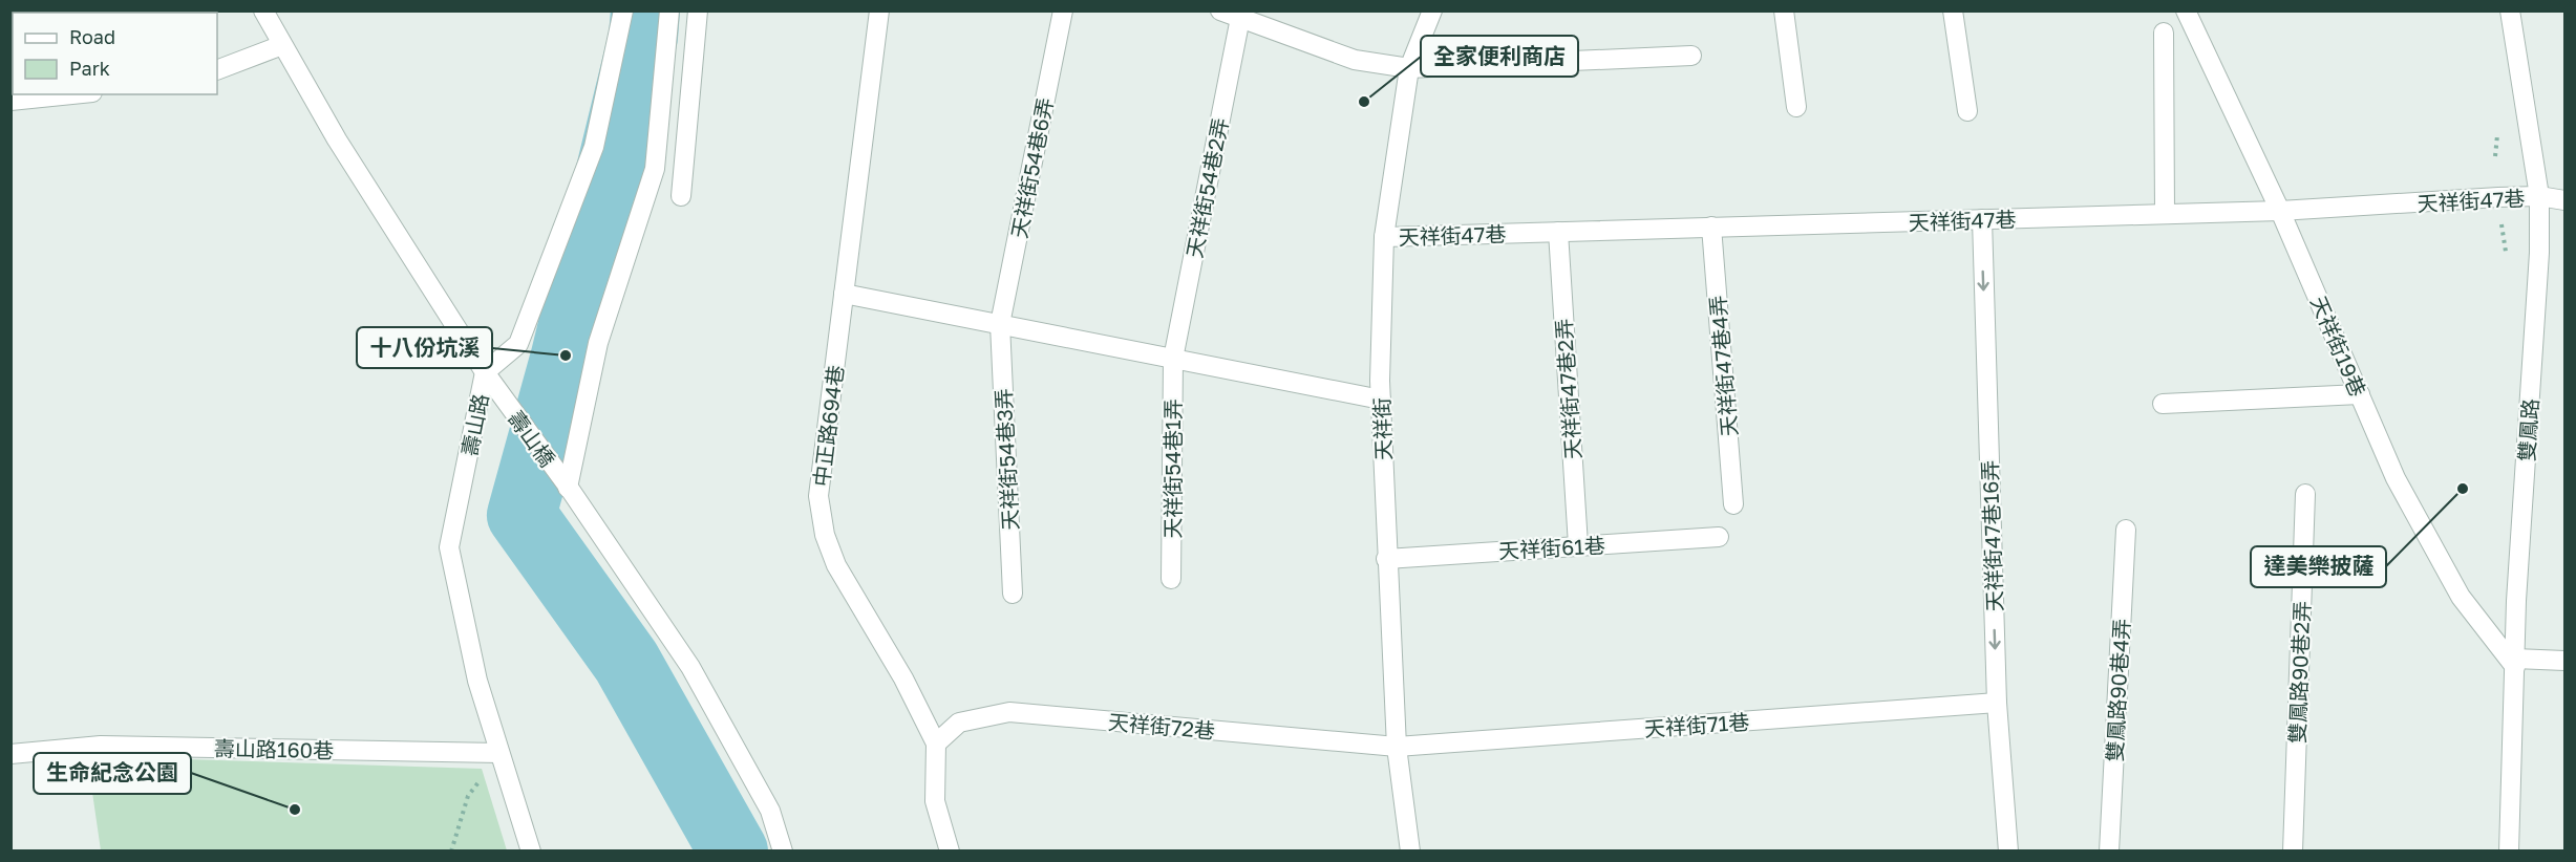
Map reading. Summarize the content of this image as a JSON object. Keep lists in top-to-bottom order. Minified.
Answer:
{"streets":{"street":["天祥街54巷6弄","天祥街54巷2弄","天祥街47巷","天祥街19巷","天祥街47巷4弄","天祥街47巷2弄","壽山路","中正路694巷","天祥街","雙鳳路","壽山橋","天祥街54巷3弄","天祥街54巷1弄","天祥街47巷16弄","天祥街61巷","雙鳳路90巷2弄","雙鳳路90巷4弄","天祥街71巷","天祥街72巷","壽山路160巷"]},"crossings":[["天祥街54巷6弄","天祥街54巷3弄"],["天祥街54巷2弄","天祥街54巷1弄"],["天祥街47巷","天祥街19巷"],["天祥街47巷","天祥街47巷4弄"],["天祥街47巷","天祥街47巷2弄"],["天祥街47巷","天祥街"],["天祥街47巷","雙鳳路"],["天祥街47巷","天祥街47巷16弄"],["天祥街19巷","雙鳳路"],["天祥街47巷2弄","天祥街61巷"],["壽山路","壽山橋"],["壽山路","壽山路160巷"],["中正路694巷","天祥街72巷"],["天祥街","天祥街61巷"],["天祥街","天祥街71巷"],["天祥街","天祥街72巷"],["天祥街47巷16弄","天祥街71巷"],["天祥街71巷","天祥街72巷"]],"one_way":["天祥街47巷16弄"],"places":["全家便利商店","十八份坑溪","達美樂披薩","生命紀念公園"],"legend":["Road","Park"]}
